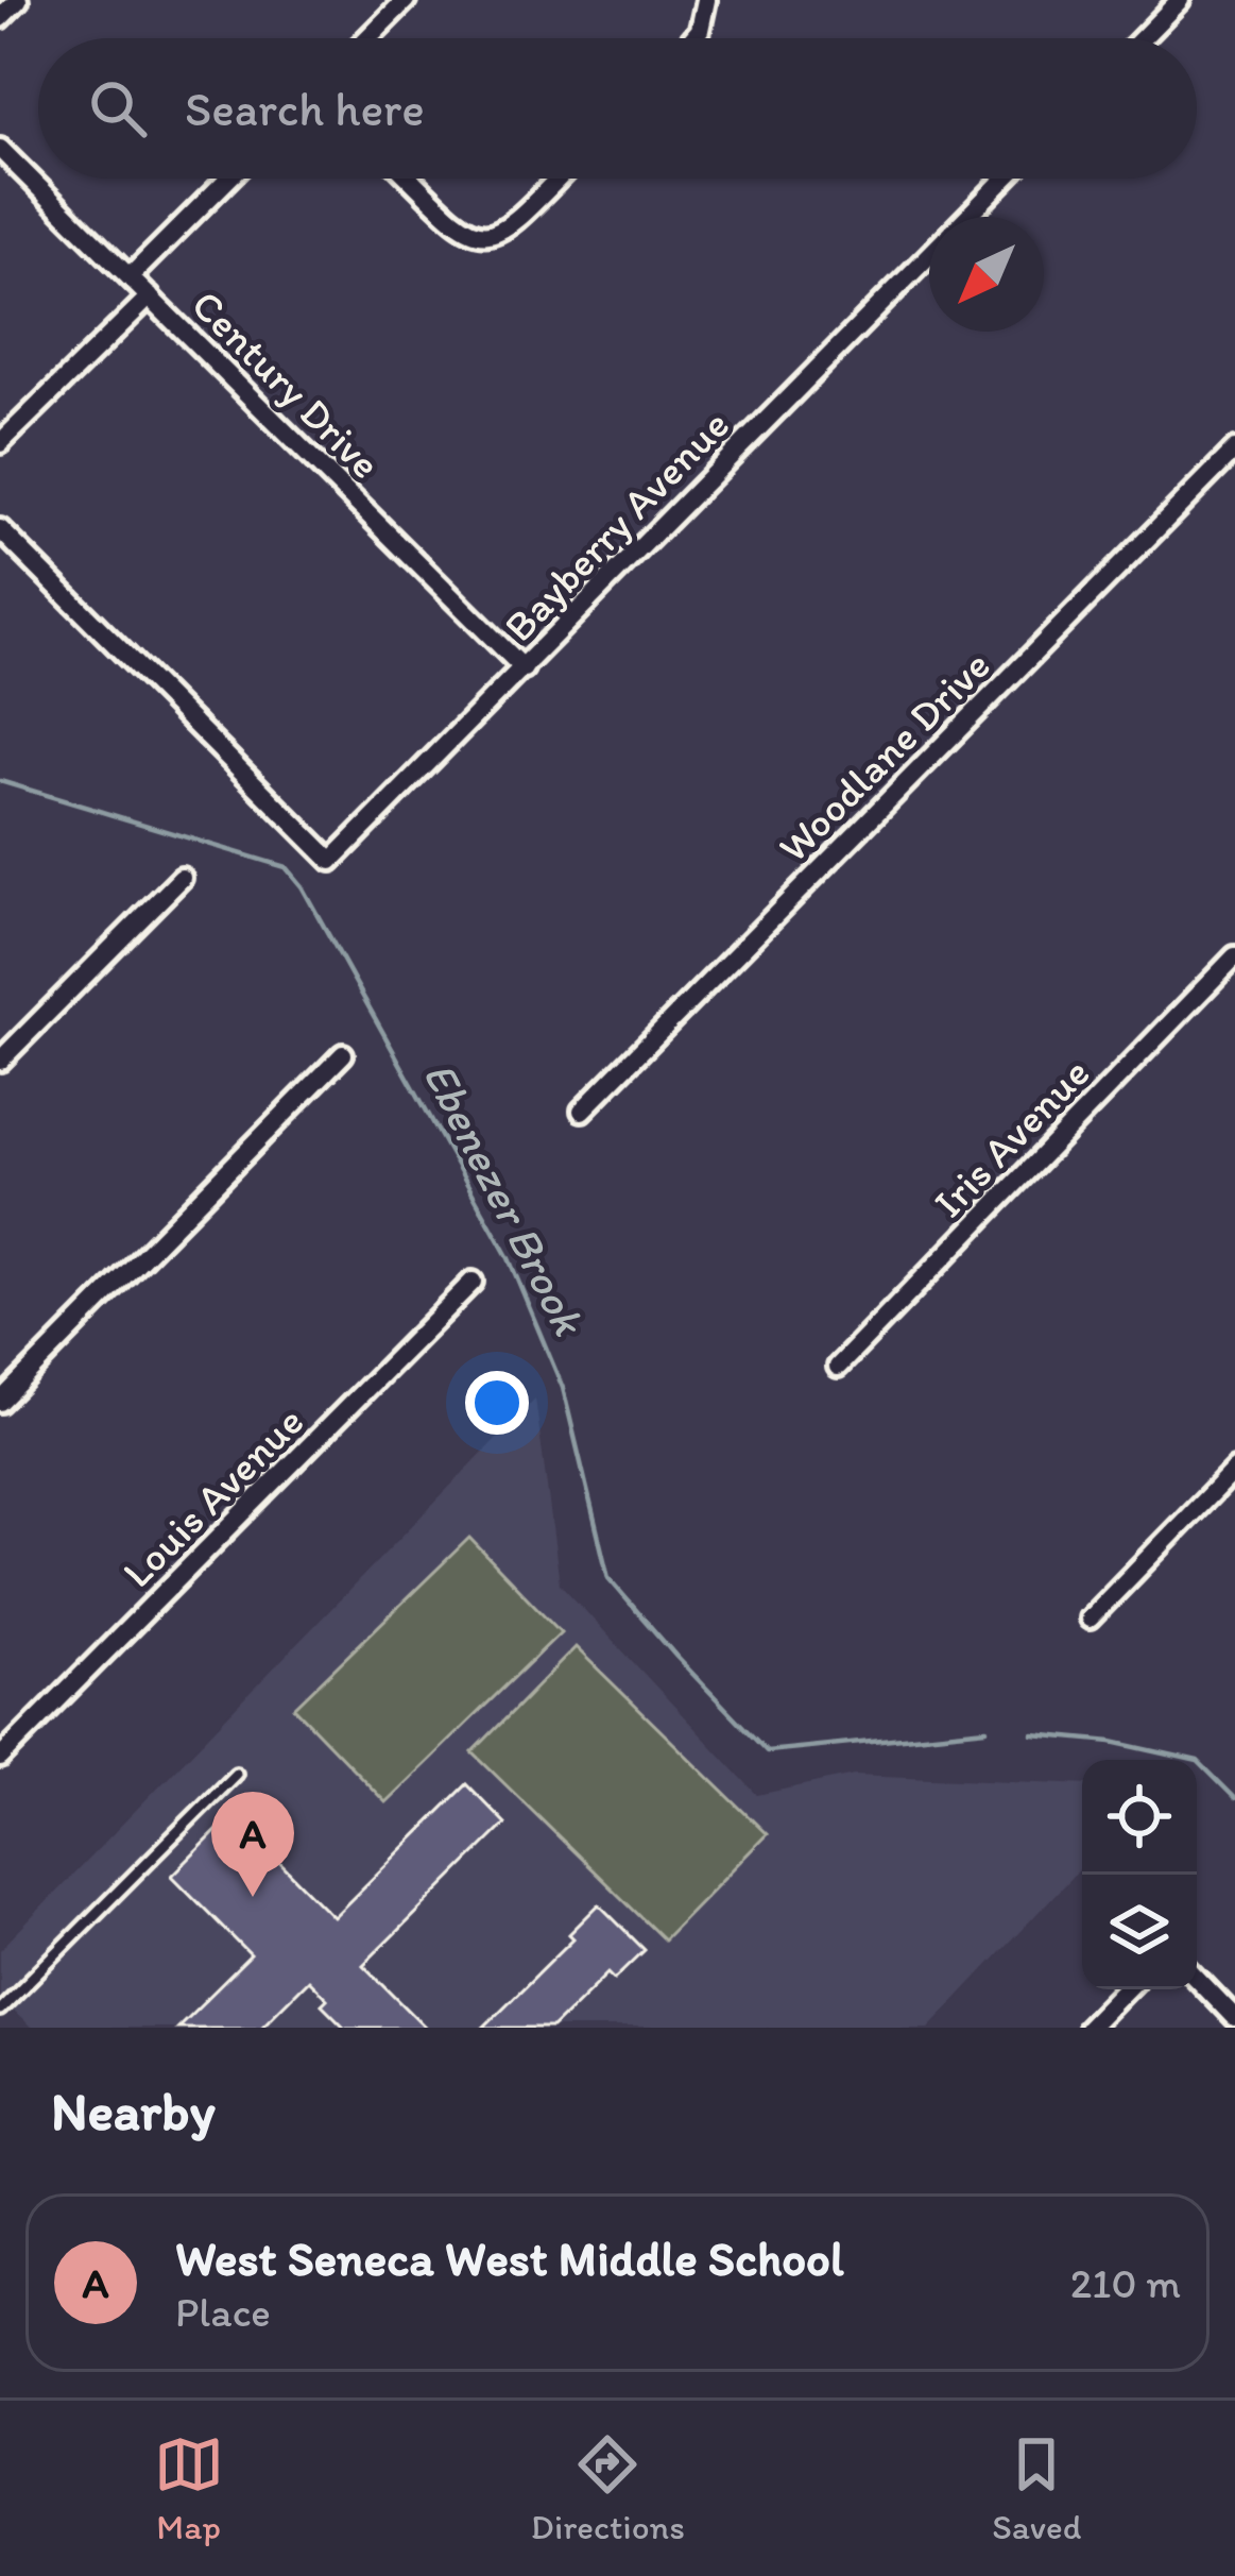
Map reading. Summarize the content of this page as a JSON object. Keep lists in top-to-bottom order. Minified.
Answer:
{"streets":{"street":["Century Drive","Bayberry Avenue","Woodlane Drive","Iris Avenue","Louis Avenue"]},"crossings":[["Century Drive","Bayberry Avenue"]],"water":["Ebenezer Brook"],"north":"bottom left","page":{"search":"Search here","pins":"A","heading":"Nearby","list":[{"mark":"A","name":"West Seneca West Middle School","note":"Place","value":"210 m"}],"nav":["Map","Directions","Saved"]}}
